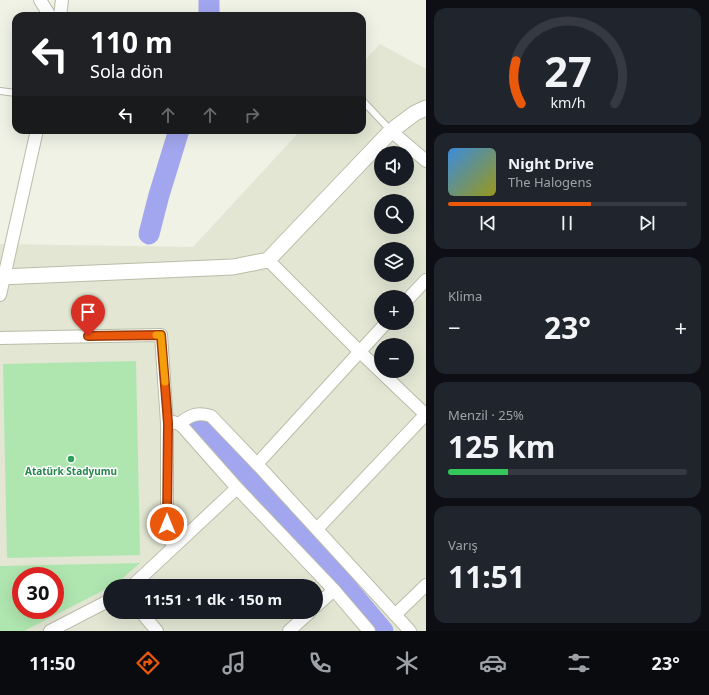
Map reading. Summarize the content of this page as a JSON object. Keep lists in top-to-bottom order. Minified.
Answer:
{"places":["Atatürk Stadyumu"],"page":{"turn":["110 m","Sola dön"],"map_buttons":["+","−"],"song":["Night Drive","The Halogens"],"tile":["Klima",["Menzil · 25%","125 km"],["Varış","11:51"]],"heat":["−","23°","+"],"limit":"30","trip":"11:51 · 1 dk · 150 m","tabs":["11:50","23°"],"gauge":["27","km/h"]}}
